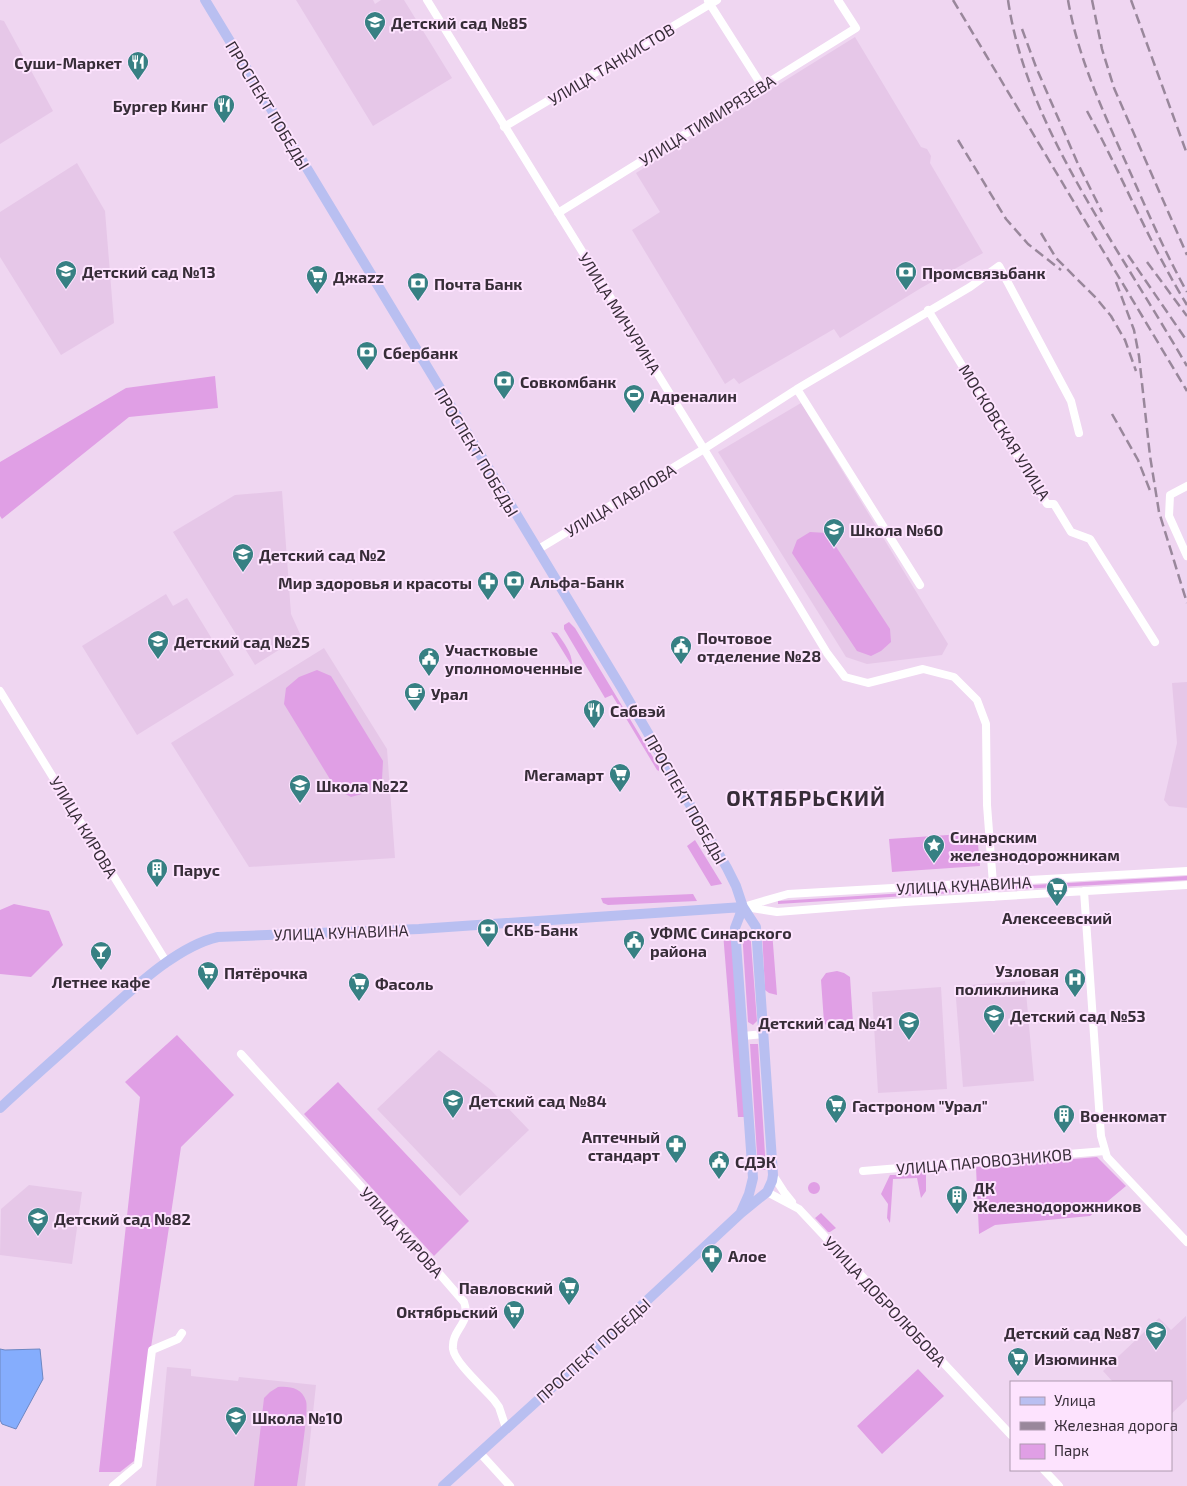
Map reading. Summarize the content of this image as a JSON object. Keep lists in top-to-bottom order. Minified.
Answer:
{"streets":{"main road":["ПРОСПЕКТ ПОБЕДЫ","УЛИЦА КУНАВИНА","УЛИЦА ДОБРОЛЮБОВА"],"street":["УЛИЦА ТАНКИСТОВ","УЛИЦА ТИМИРЯЗЕВА","УЛИЦА МИЧУРИНА","МОСКОВСКАЯ УЛИЦА","УЛИЦА ПАВЛОВА","УЛИЦА КИРОВА","УЛИЦА ПАРОВОЗНИКОВ"]},"crossings":[["УЛИЦА ТАНКИСТОВ","УЛИЦА МИЧУРИНА"],["ПРОСПЕКТ ПОБЕДЫ","УЛИЦА ПАВЛОВА"],["ПРОСПЕКТ ПОБЕДЫ","УЛИЦА КИРОВА"],["ПРОСПЕКТ ПОБЕДЫ","УЛИЦА КУНАВИНА"],["ПРОСПЕКТ ПОБЕДЫ","УЛИЦА ДОБРОЛЮБОВА"],["УЛИЦА ТИМИРЯЗЕВА","УЛИЦА МИЧУРИНА"],["УЛИЦА МИЧУРИНА","УЛИЦА ПАВЛОВА"],["УЛИЦА МИЧУРИНА","УЛИЦА КУНАВИНА"],["МОСКОВСКАЯ УЛИЦА","УЛИЦА ПАВЛОВА"],["УЛИЦА КИРОВА","УЛИЦА КУНАВИНА"]],"districts":["ОКТЯБРЬСКИЙ"],"places":{"school or university":["Детский сад №85","Детский сад №13","Школа №60","Детский сад №2","Детский сад №25","Школа №22","Детский сад №53","Детский сад №41","Детский сад №84","Детский сад №82","Детский сад №87","Школа №10"],"restaurant":["Суши-Маркет","Бургер Кинг","Сабвэй"],"bank":["Промсвязьбанк","Почта Банк","Сбербанк","Совкомбанк","Альфа-Банк","СКБ-Банк"],"supermarket":["Джаzz","Мегамарт","Алексеевский","Пятёрочка","Фасоль","Гастроном \"Урал\"","Павловский","Октябрьский","Изюминка"],"sports":["Адреналин"],"pharmacy":["Мир здоровья и красоты","Аптечный стандарт","Алое"],"public building":["Почтовое отделение №28","Участковые уполномоченные","УФМС Синарского района","СДЭК"],"cafe":["Урал"],"place":["Синарским железнодорожникам"],"building":["Парус","Военкомат","ДК Железнодорожников"],"bar":["Летнее кафе"],"hospital":["Узловая поликлиника"]},"legend":["Улица","Железная дорога","Парк"]}
